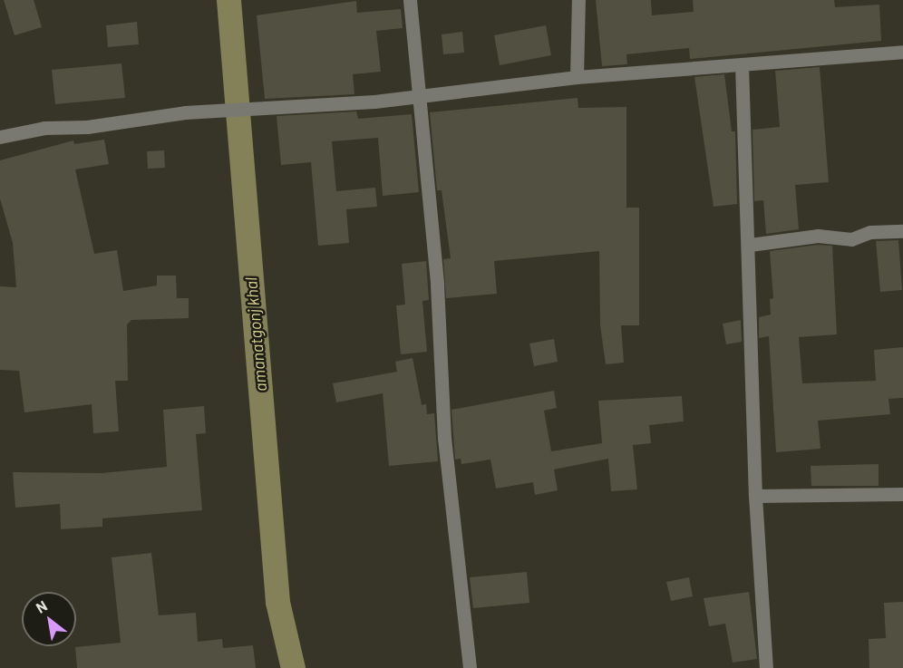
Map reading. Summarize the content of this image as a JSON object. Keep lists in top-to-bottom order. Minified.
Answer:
{"water":["amanatgonj khal"],"north":"top left"}
